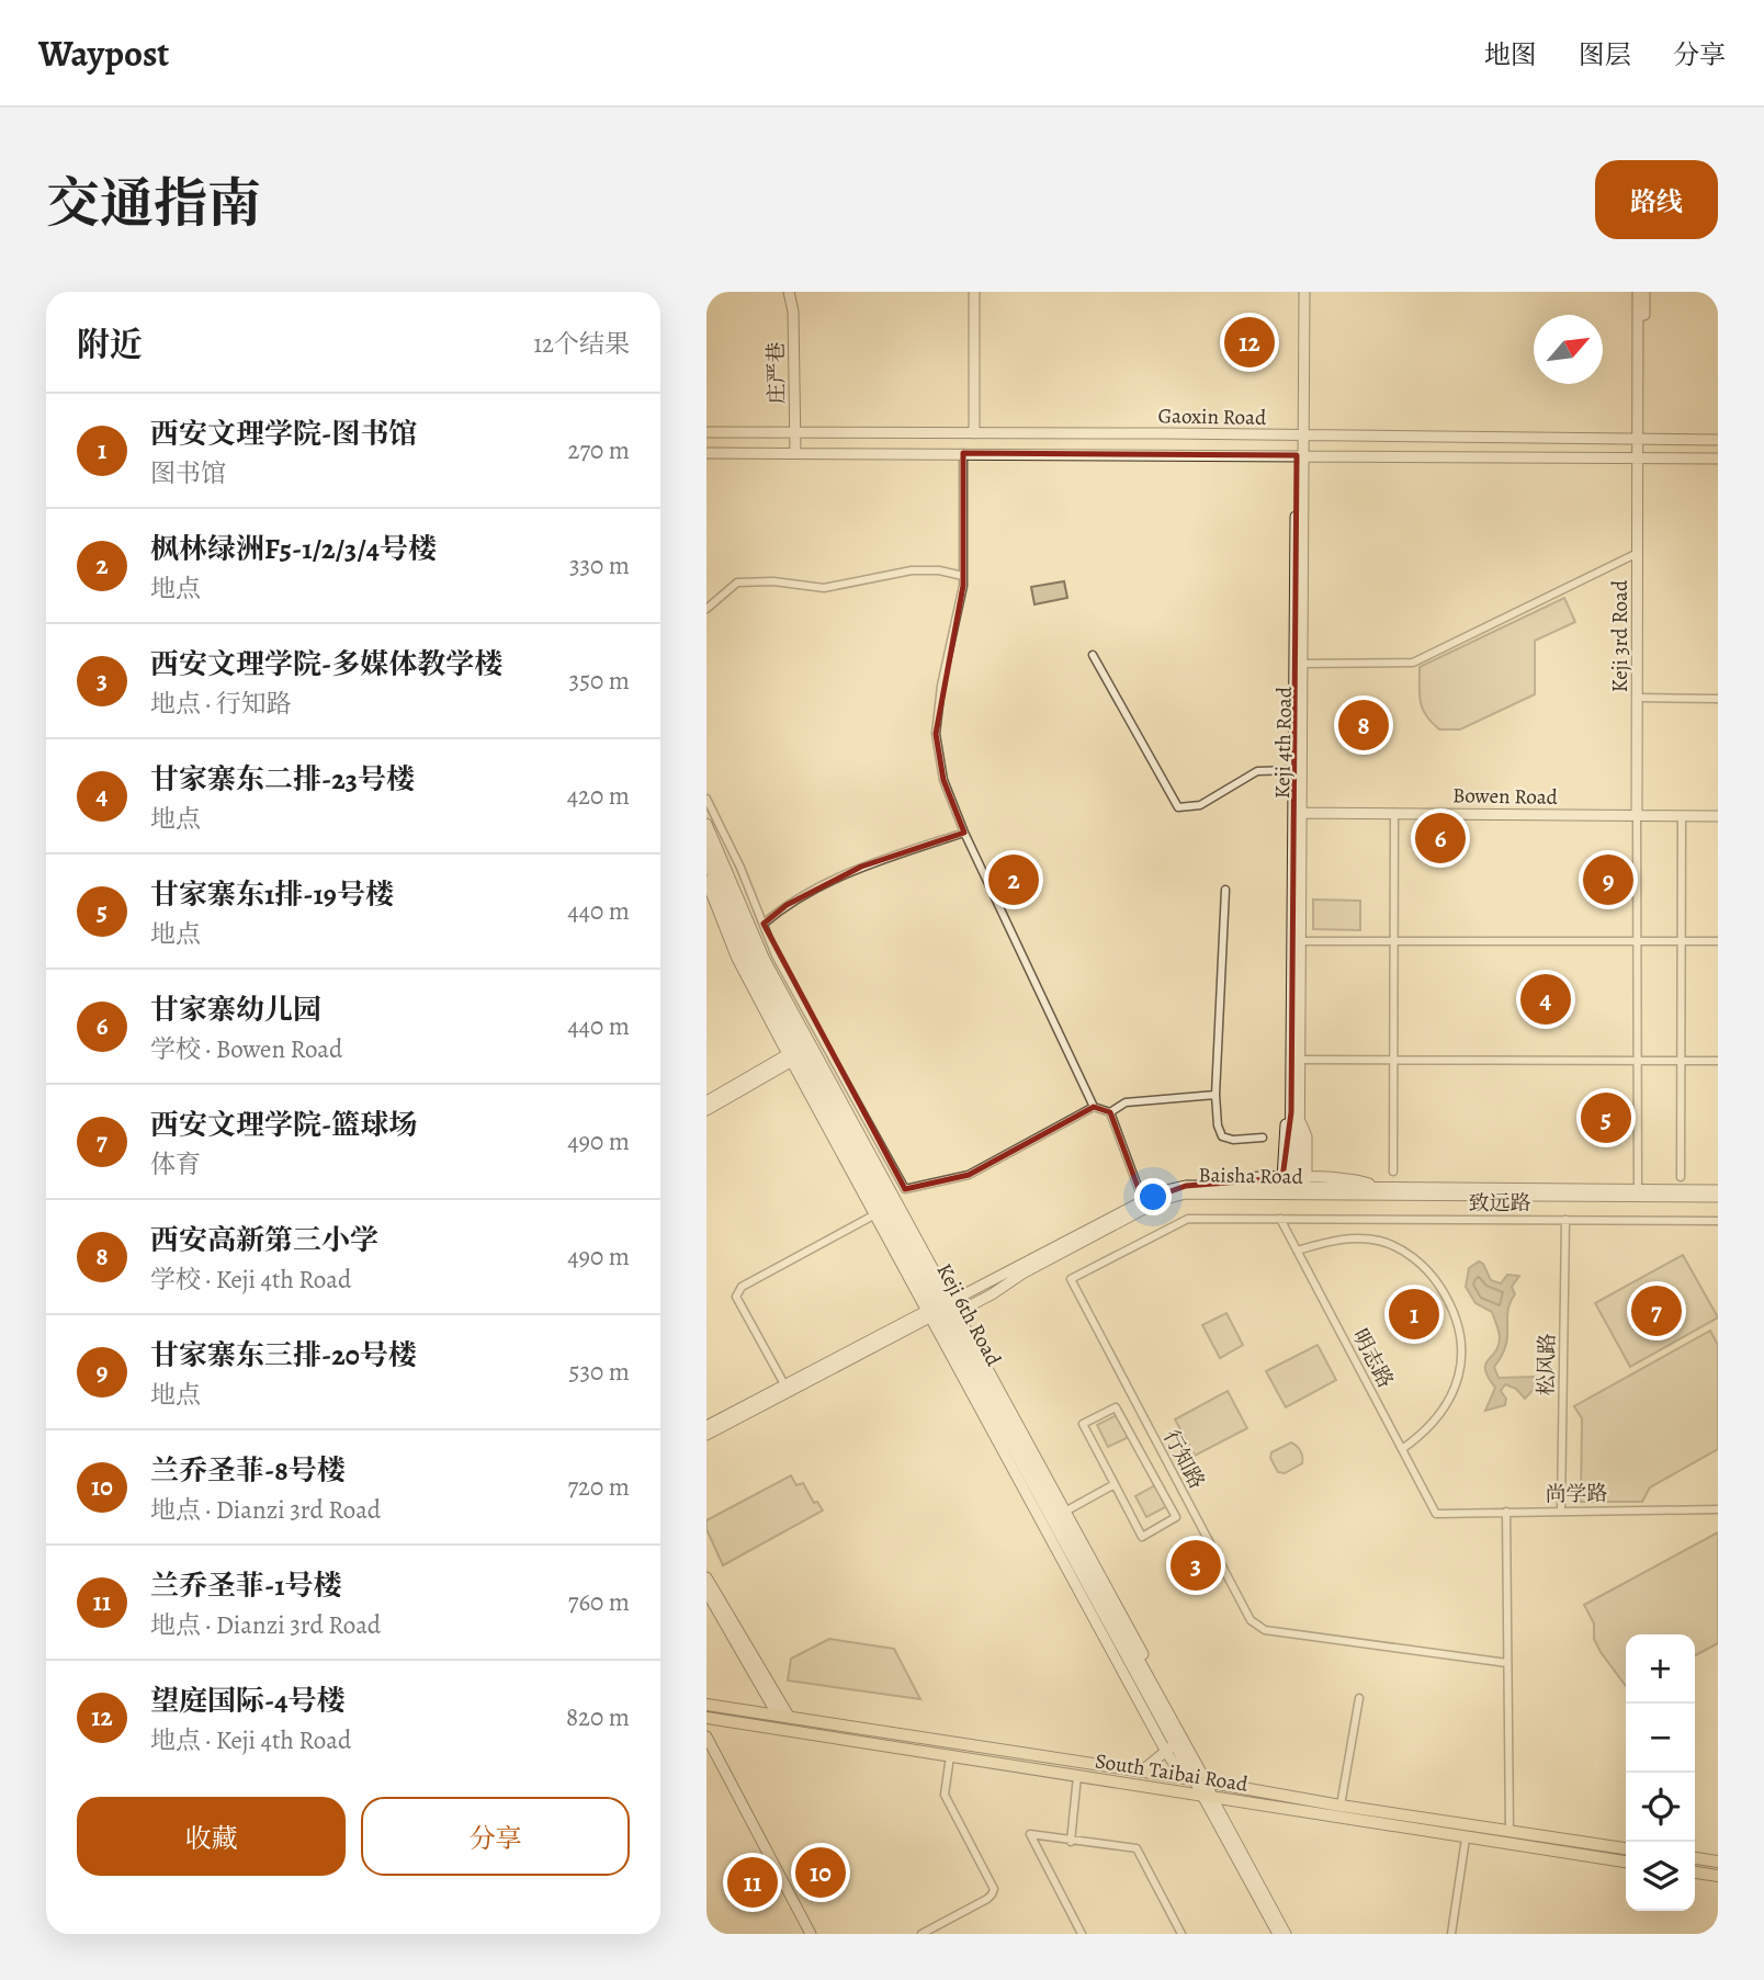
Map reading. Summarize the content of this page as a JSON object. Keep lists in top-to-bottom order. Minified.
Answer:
{"streets":{"main road":["South Taibai Road"],"street":["庄严巷","Gaoxin Road","Keji 3rd Road","Keji 4th Road","Bowen Road","Baisha Road","致远路","Keji 6th Road","明志路","松风路","行知路","尚学路"]},"crossings":[["庄严巷","Gaoxin Road"],["Gaoxin Road","Keji 3rd Road"],["Gaoxin Road","Keji 4th Road"],["Keji 3rd Road","Bowen Road"],["Keji 4th Road","Bowen Road"],["Keji 4th Road","Baisha Road"],["Baisha Road","Keji 6th Road"],["致远路","明志路"],["致远路","松风路"],["致远路","行知路"],["Keji 6th Road","South Taibai Road"],["明志路","行知路"],["明志路","尚学路"],["松风路","尚学路"]],"north":"top right","page":{"header":"Waypost","nav":["地图","图层","分享"],"title":"交通指南","buttons":["路线",["收藏","分享"]],"heading":["附近","12个结果"],"pins":["12","8","6","2","9","4","5","7","1","3","10","11"],"list":[{"mark":"1","name":"西安文理学院-图书馆","note":"图书馆","value":"270 m"},{"mark":"2","name":"枫林绿洲F5-1/2/3/4号楼","note":"地点","value":"330 m"},{"mark":"3","name":"西安文理学院-多媒体教学楼","note":"地点 · 行知路","value":"350 m"},{"mark":"4","name":"甘家寨东二排-23号楼","note":"地点","value":"420 m"},{"mark":"5","name":"甘家寨东1排-19号楼","note":"地点","value":"440 m"},{"mark":"6","name":"甘家寨幼儿园","note":"学校 · Bowen Road","value":"440 m"},{"mark":"7","name":"西安文理学院-篮球场","note":"体育","value":"490 m"},{"mark":"8","name":"西安高新第三小学","note":"学校 · Keji 4th Road","value":"490 m"},{"mark":"9","name":"甘家寨东三排-20号楼","note":"地点","value":"530 m"},{"mark":"10","name":"兰乔圣菲-8号楼","note":"地点 · Dianzi 3rd Road","value":"720 m"},{"mark":"11","name":"兰乔圣菲-1号楼","note":"地点 · Dianzi 3rd Road","value":"760 m"},{"mark":"12","name":"望庭国际-4号楼","note":"地点 · Keji 4th Road","value":"820 m"}],"map_buttons":["+","−"]}}
